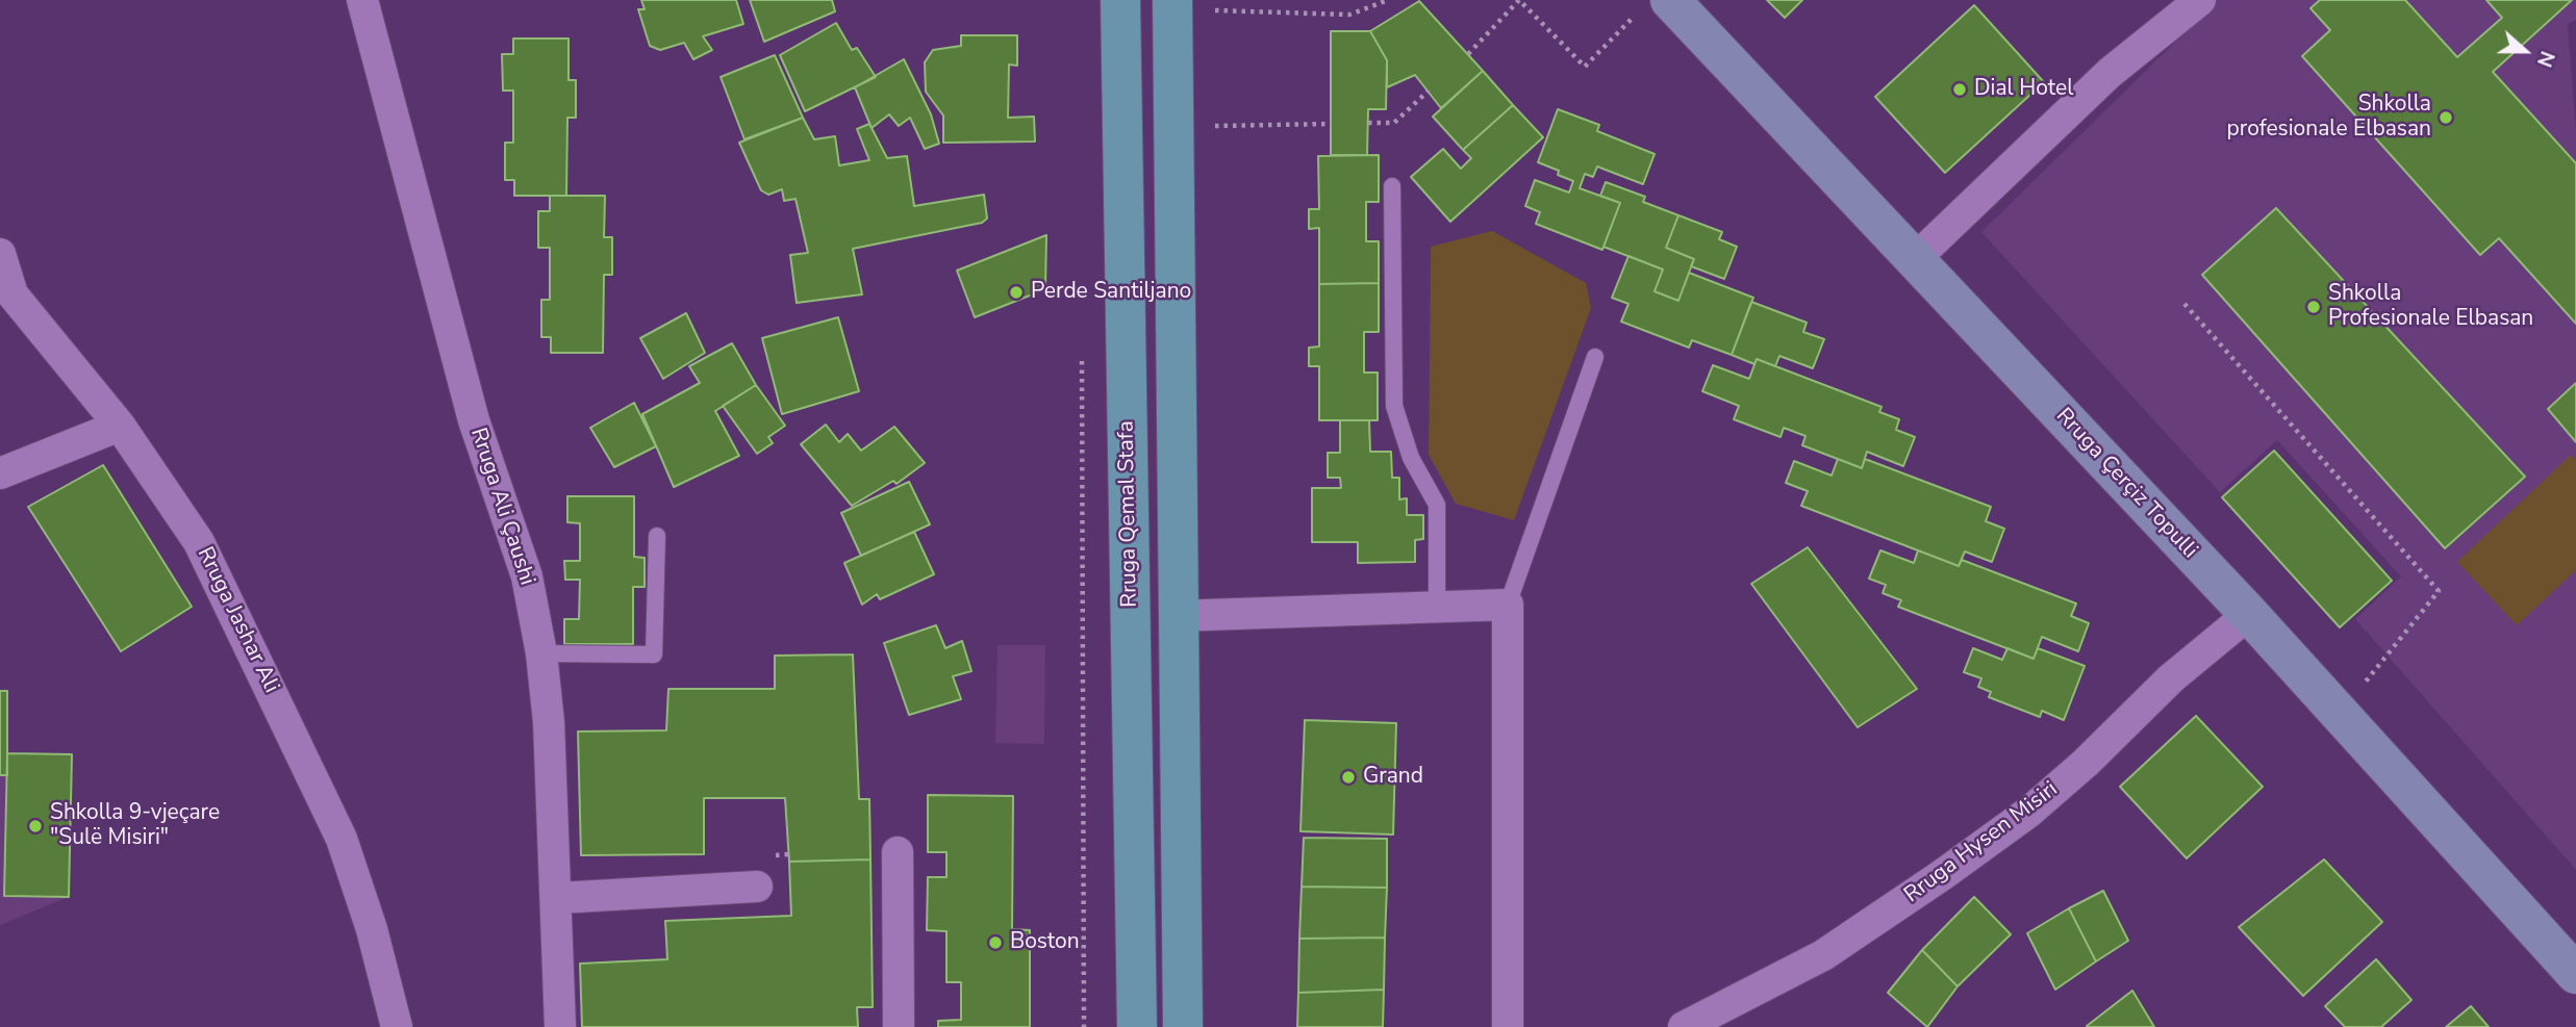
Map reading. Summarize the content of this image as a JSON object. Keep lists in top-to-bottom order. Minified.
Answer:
{"streets":{"main road":["Rruga Çerçiz Topulli","Rruga Qemal Stafa"],"street":["Rruga Ali Çaushi","Rruga Jashar Ali","Rruga Hysen Misiri"]},"crossings":[["Rruga Çerçiz Topulli","Rruga Hysen Misiri"]],"places":["Dial Hotel","Shkolla profesionale Elbasan","Perde Santiljano","Shkolla Profesionale Elbasan","Grand","Shkolla 9-vjeçare \"Sulë Misiri\"","Boston"],"north":"right"}
